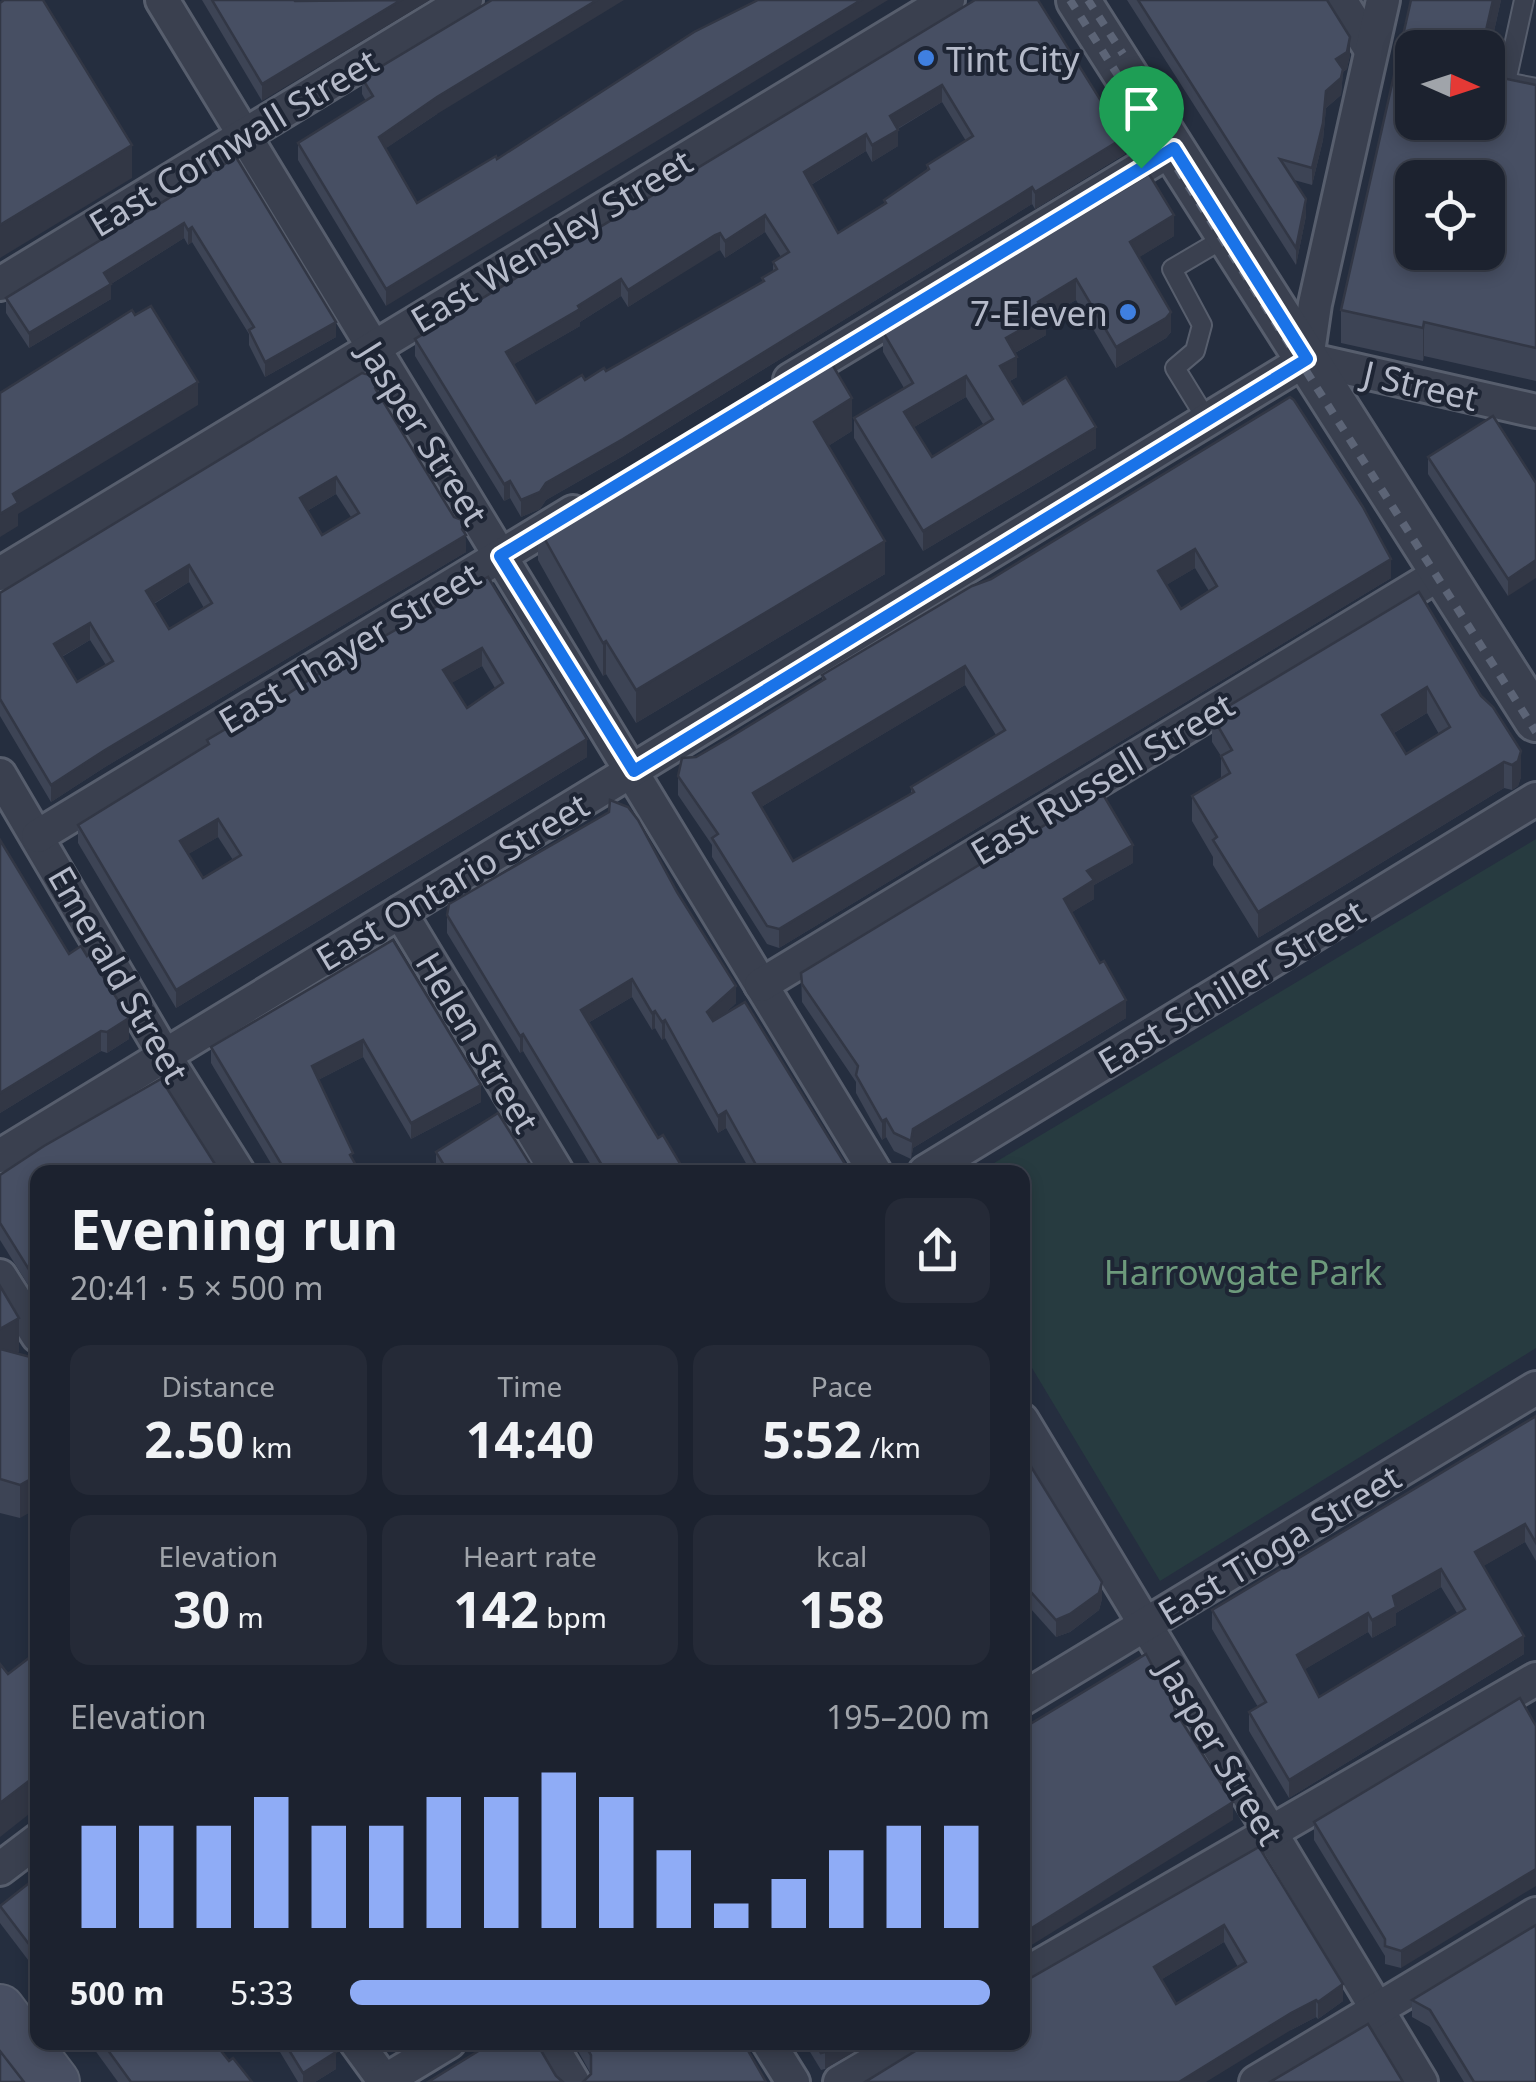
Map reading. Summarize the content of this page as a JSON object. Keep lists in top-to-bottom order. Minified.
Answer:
{"streets":{"street":["East Cornwall Street","East Wensley Street","J Street","Jasper Street","East Thayer Street","East Russell Street","East Ontario Street","Emerald Street","East Schiller Street","Helen Street","East Tioga Street"]},"crossings":[["East Cornwall Street","Jasper Street"],["East Wensley Street","Jasper Street"],["J Street","East Ontario Street"],["Jasper Street","East Thayer Street"],["Jasper Street","East Russell Street"],["Jasper Street","East Ontario Street"],["Jasper Street","East Tioga Street"],["East Thayer Street","Emerald Street"],["East Ontario Street","Emerald Street"],["East Ontario Street","Helen Street"]],"parks":["Harrowgate Park"],"places":["Tint City","7-Eleven"],"north":"right","page":{"heading":["Evening run","20:41 · 5 × 500 m"],"stats":[["Distance","2.50 km"],["Time","14:40"],["Pace","5:52 /km"],["Elevation","30 m"],["Heart rate","142 bpm"],["kcal","158"]],"chart":["Elevation","195–200 m"],"list":[{"name":"500 m","note":"5:33"}]}}
